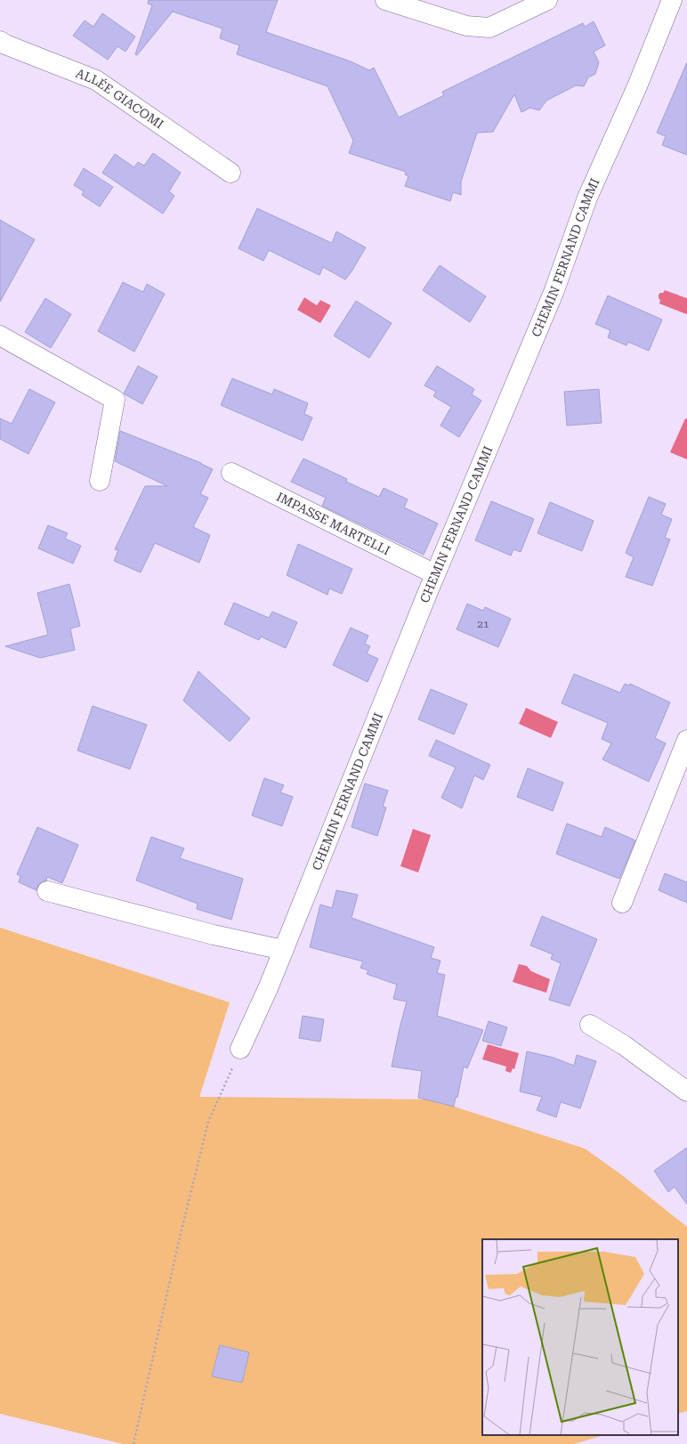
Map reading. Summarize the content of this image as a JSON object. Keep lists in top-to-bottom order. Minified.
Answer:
{"streets":{"street":["ALLÉE GIACOMI","CHEMIN FERNAND CAMMI","IMPASSE MARTELLI"]},"crossings":[["CHEMIN FERNAND CAMMI","IMPASSE MARTELLI"]],"house_numbers":["21"]}
